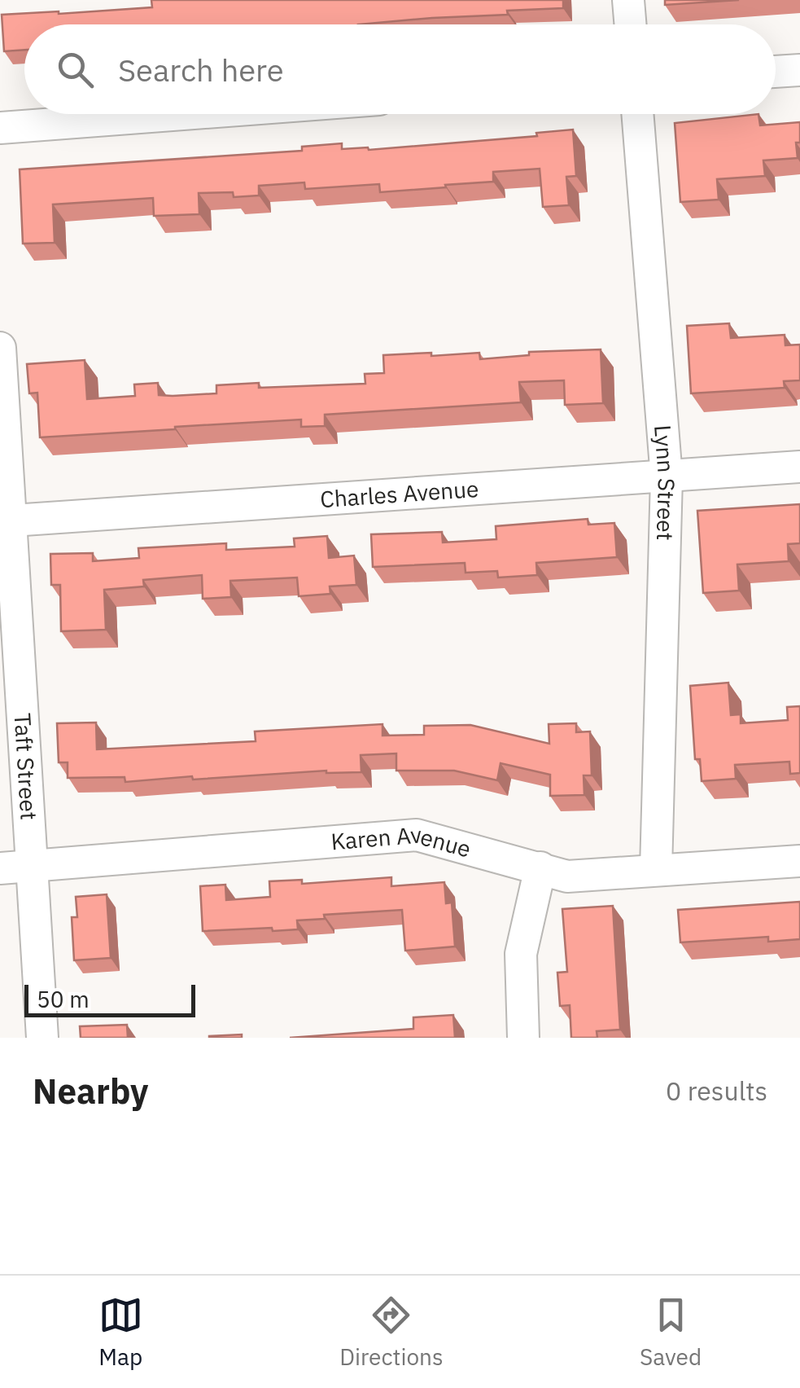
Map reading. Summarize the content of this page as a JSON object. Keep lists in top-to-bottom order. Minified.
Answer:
{"streets":{"street":["Lynn Street","Charles Avenue","Taft Street","Karen Avenue"]},"crossings":[["Lynn Street","Charles Avenue"],["Lynn Street","Karen Avenue"],["Charles Avenue","Taft Street"],["Taft Street","Karen Avenue"]],"scale_bar":"50 m","page":{"search":"Search here","scale":"50 m","heading":["Nearby","0 results"],"nav":["Map","Directions","Saved"]}}
